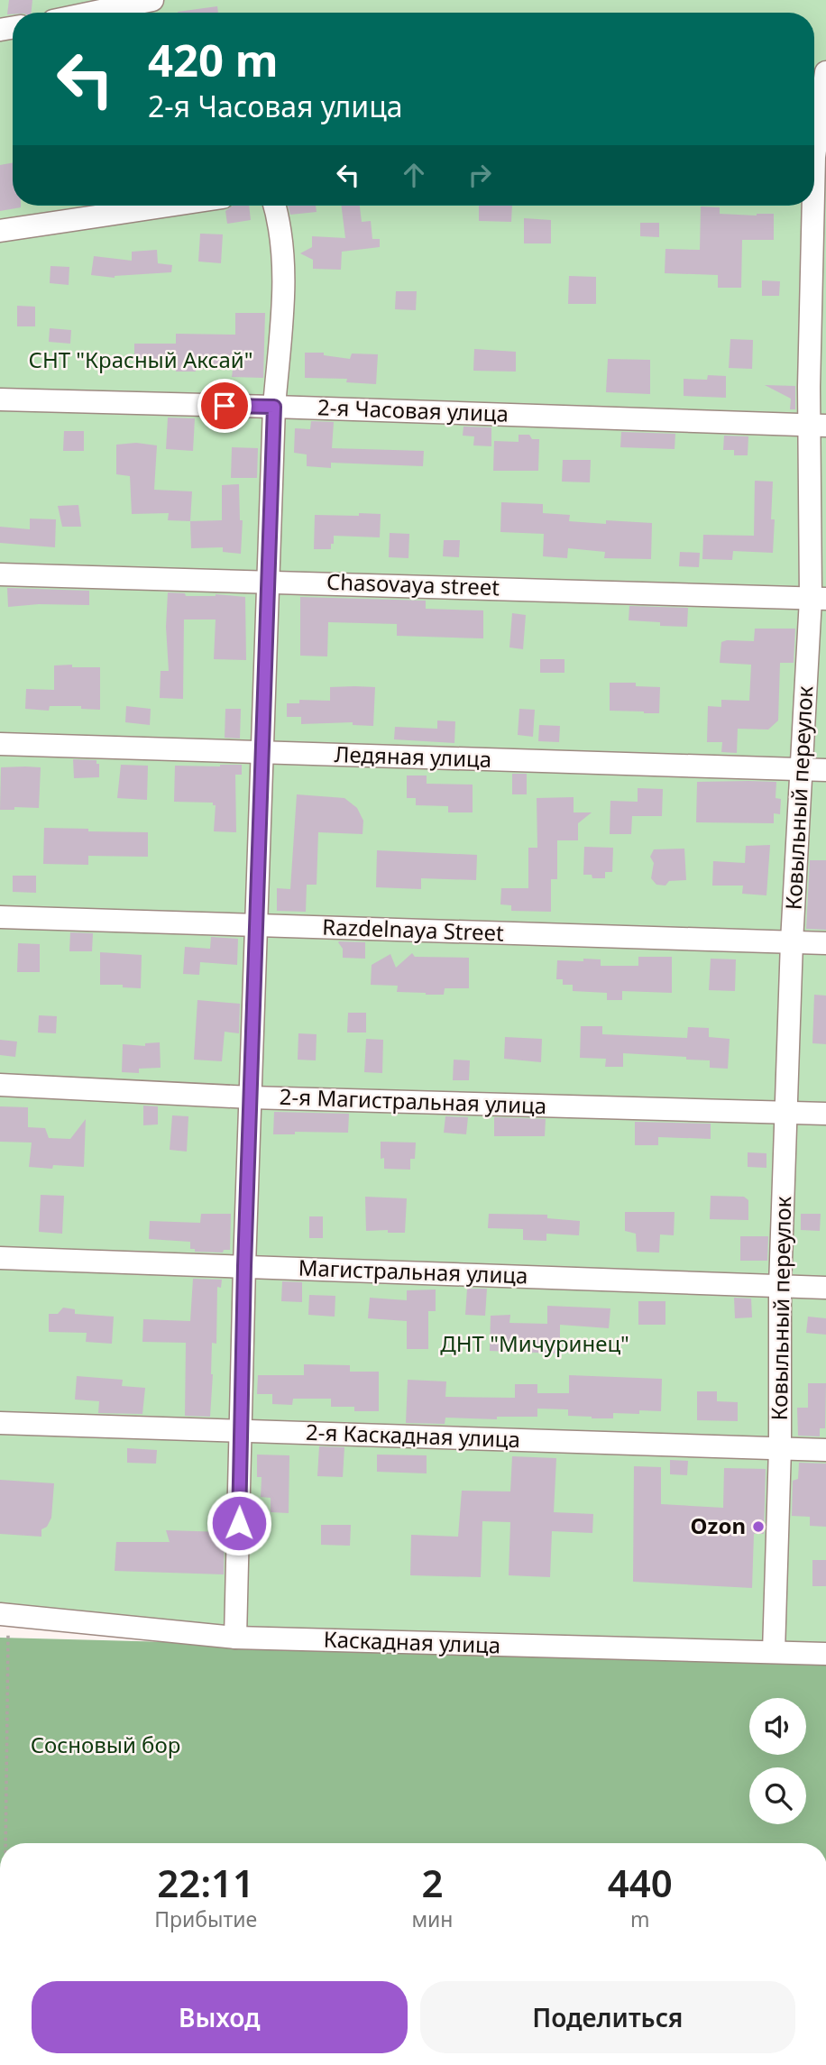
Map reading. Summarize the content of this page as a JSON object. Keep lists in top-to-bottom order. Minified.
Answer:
{"streets":{"street":["2-я Часовая улица","Chasovaya street","Ледяная улица","Ковыльный переулок","Razdelnaya Street","2-я Магистральная улица","Магистральная улица","2-я Каскадная улица","Каскадная улица"]},"crossings":[["2-я Часовая улица","Ковыльный переулок"],["Chasovaya street","Ковыльный переулок"],["Ледяная улица","Ковыльный переулок"],["Ковыльный переулок","Razdelnaya Street"],["Ковыльный переулок","2-я Магистральная улица"],["Ковыльный переулок","Магистральная улица"],["Ковыльный переулок","2-я Каскадная улица"],["Ковыльный переулок","Каскадная улица"]],"parks":["СНТ \"Красный Аксай\"","ДНТ \"Мичуринец\"","Сосновый бор"],"places":["Ozon"],"page":{"turn":["420 m","2-я Часовая улица"],"eta":["22:11","Прибытие","2","мин","440","m"],"buttons":["Выход","Поделиться"]}}
